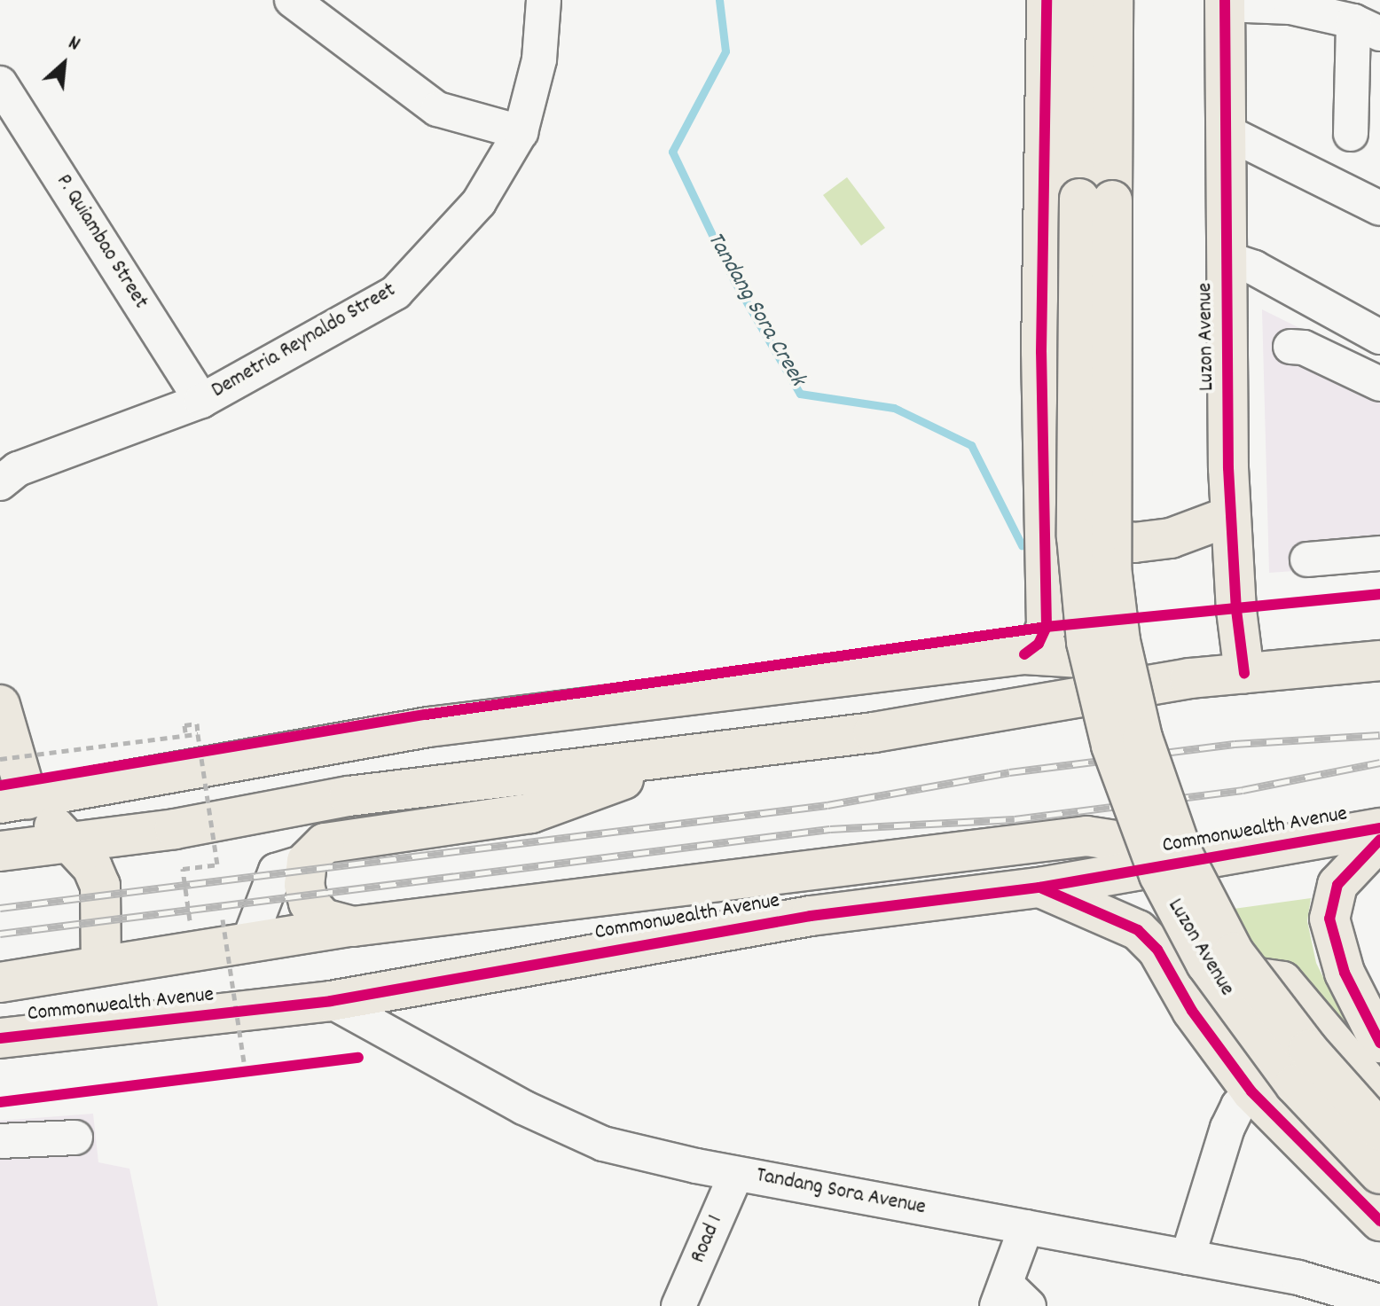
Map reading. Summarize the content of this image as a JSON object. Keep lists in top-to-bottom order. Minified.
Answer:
{"streets":{"main road":["Luzon Avenue","Commonwealth Avenue"],"street":["P. Quiambao Street","Demetria Reynaldo Street","Tandang Sora Avenue","Road 1"]},"crossings":[["P. Quiambao Street","Demetria Reynaldo Street"],["Commonwealth Avenue","Tandang Sora Avenue"],["Tandang Sora Avenue","Road 1"]],"water":["Tandang Sora Creek"],"north":"top right"}
